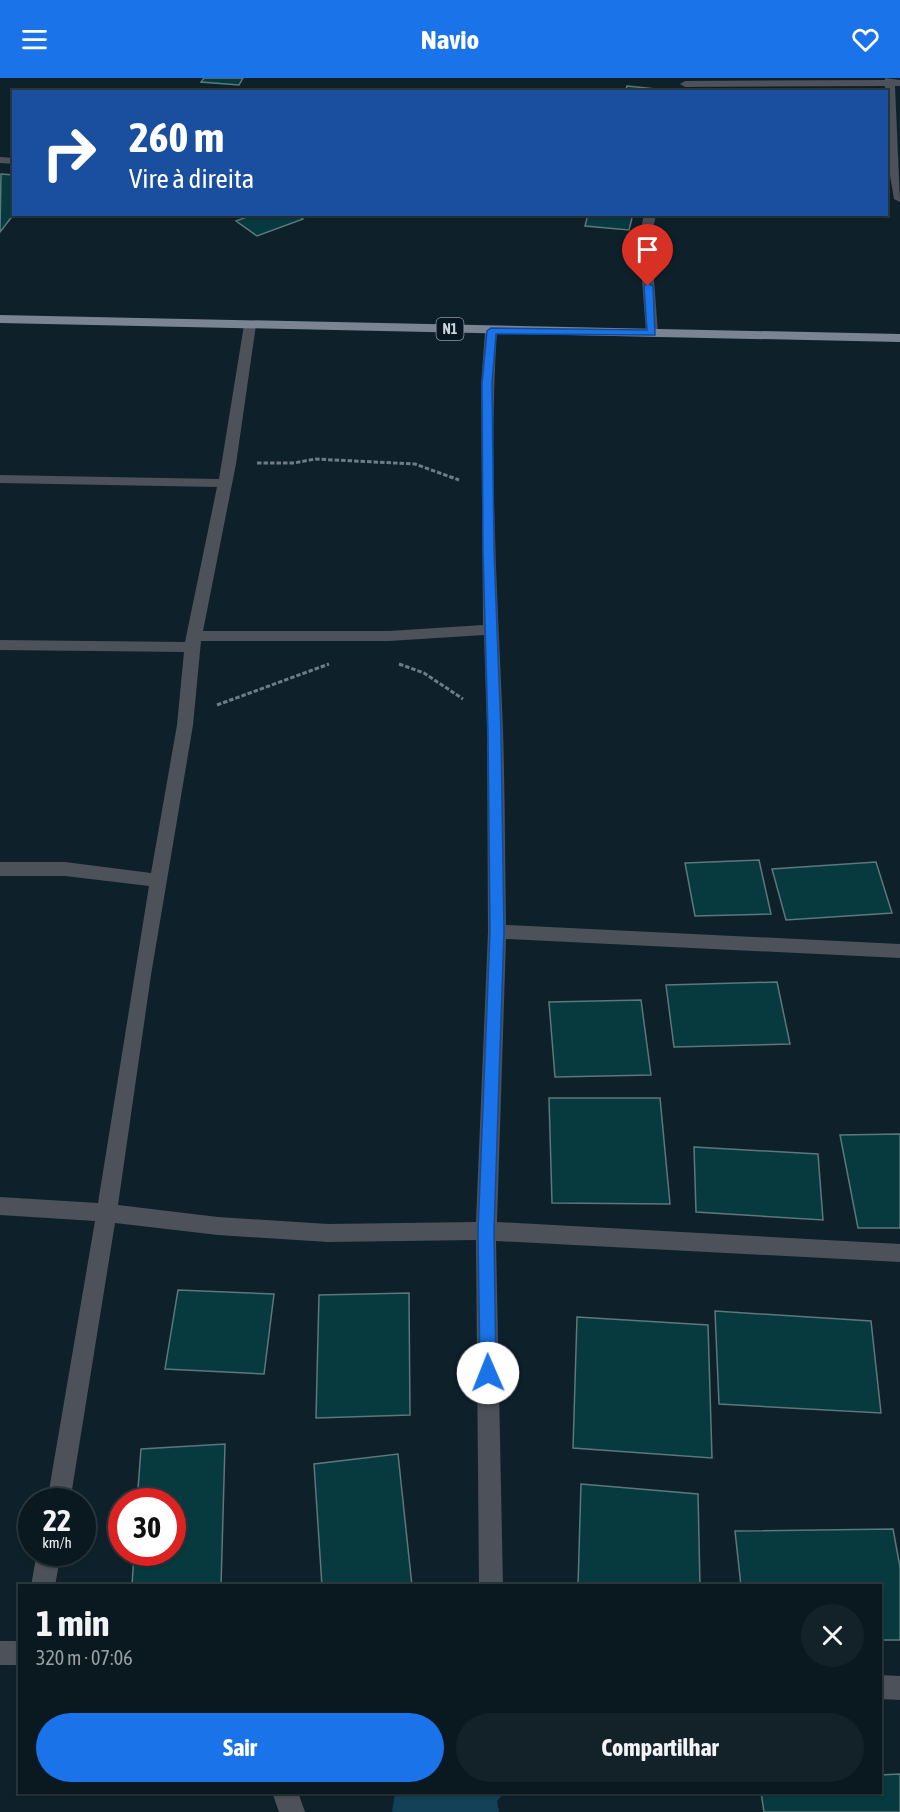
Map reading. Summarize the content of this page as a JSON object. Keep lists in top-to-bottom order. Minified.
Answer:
{"streets":{"main road":["N1"]},"page":{"header":"Navio","turn":["260 m","Vire à direita"],"speed":"22 km/h","limit":"30","heading":["1 min","320 m · 07:06"],"buttons":["Sair","Compartilhar"]}}
